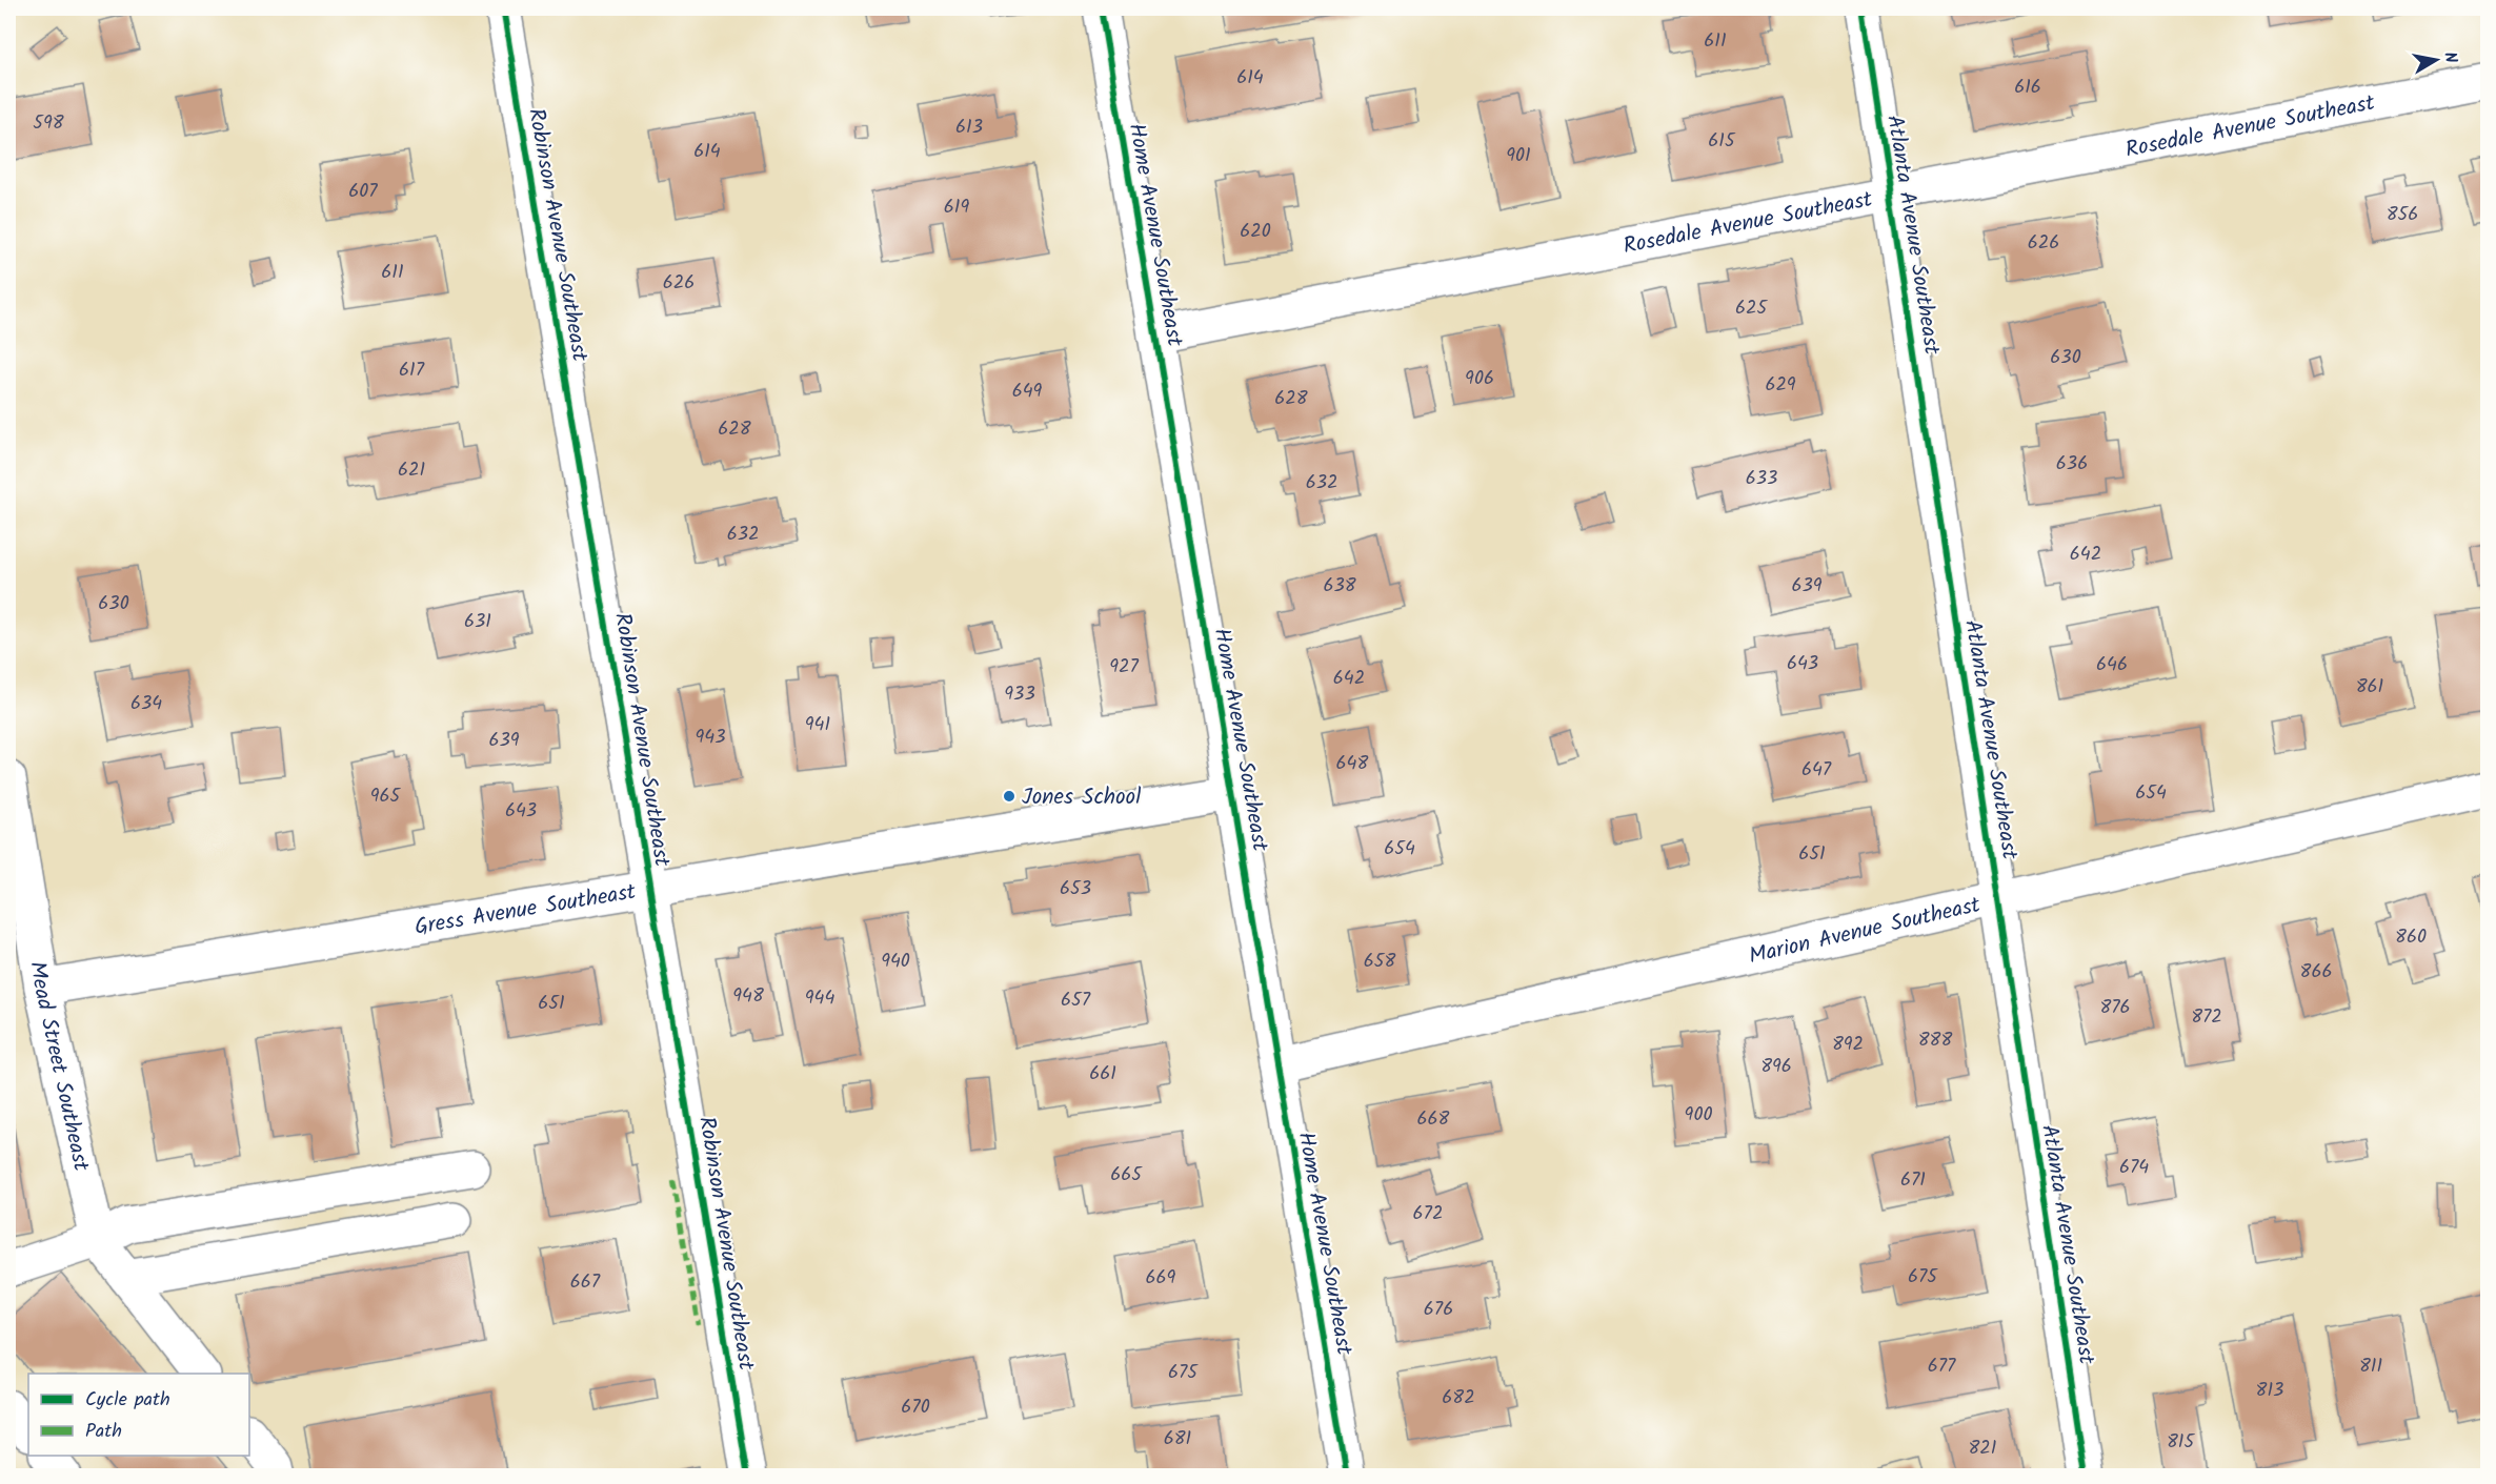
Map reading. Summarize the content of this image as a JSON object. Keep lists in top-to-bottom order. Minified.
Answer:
{"streets":{"street":["Rosedale Avenue Southeast","Robinson Avenue Southeast","Home Avenue Southeast","Atlanta Avenue Southeast","Gress Avenue Southeast","Marion Avenue Southeast","Mead Street Southeast"]},"crossings":[["Rosedale Avenue Southeast","Home Avenue Southeast"],["Rosedale Avenue Southeast","Atlanta Avenue Southeast"],["Robinson Avenue Southeast","Gress Avenue Southeast"],["Home Avenue Southeast","Gress Avenue Southeast"],["Home Avenue Southeast","Marion Avenue Southeast"],["Atlanta Avenue Southeast","Marion Avenue Southeast"],["Gress Avenue Southeast","Mead Street Southeast"]],"places":["Jones School"],"house_numbers":["611","614","616","598","613","615","614","901","607","619","856","620","626","611","626","625","630","617","906","629","649","628","628","636","621","633","632","632","642","638","639","630","631","643","646","927","642","861","933","634","941","943","639","648","647","654","965","643","654","651","653","860","940","658","866","948","944","657","651","876","872","888","892","896","661","900","668","674","665","671","672","675","669","667","676","677","811","675","813","682","670","681","815","821"],"legend":["Cycle path","Path"],"north":"right"}
